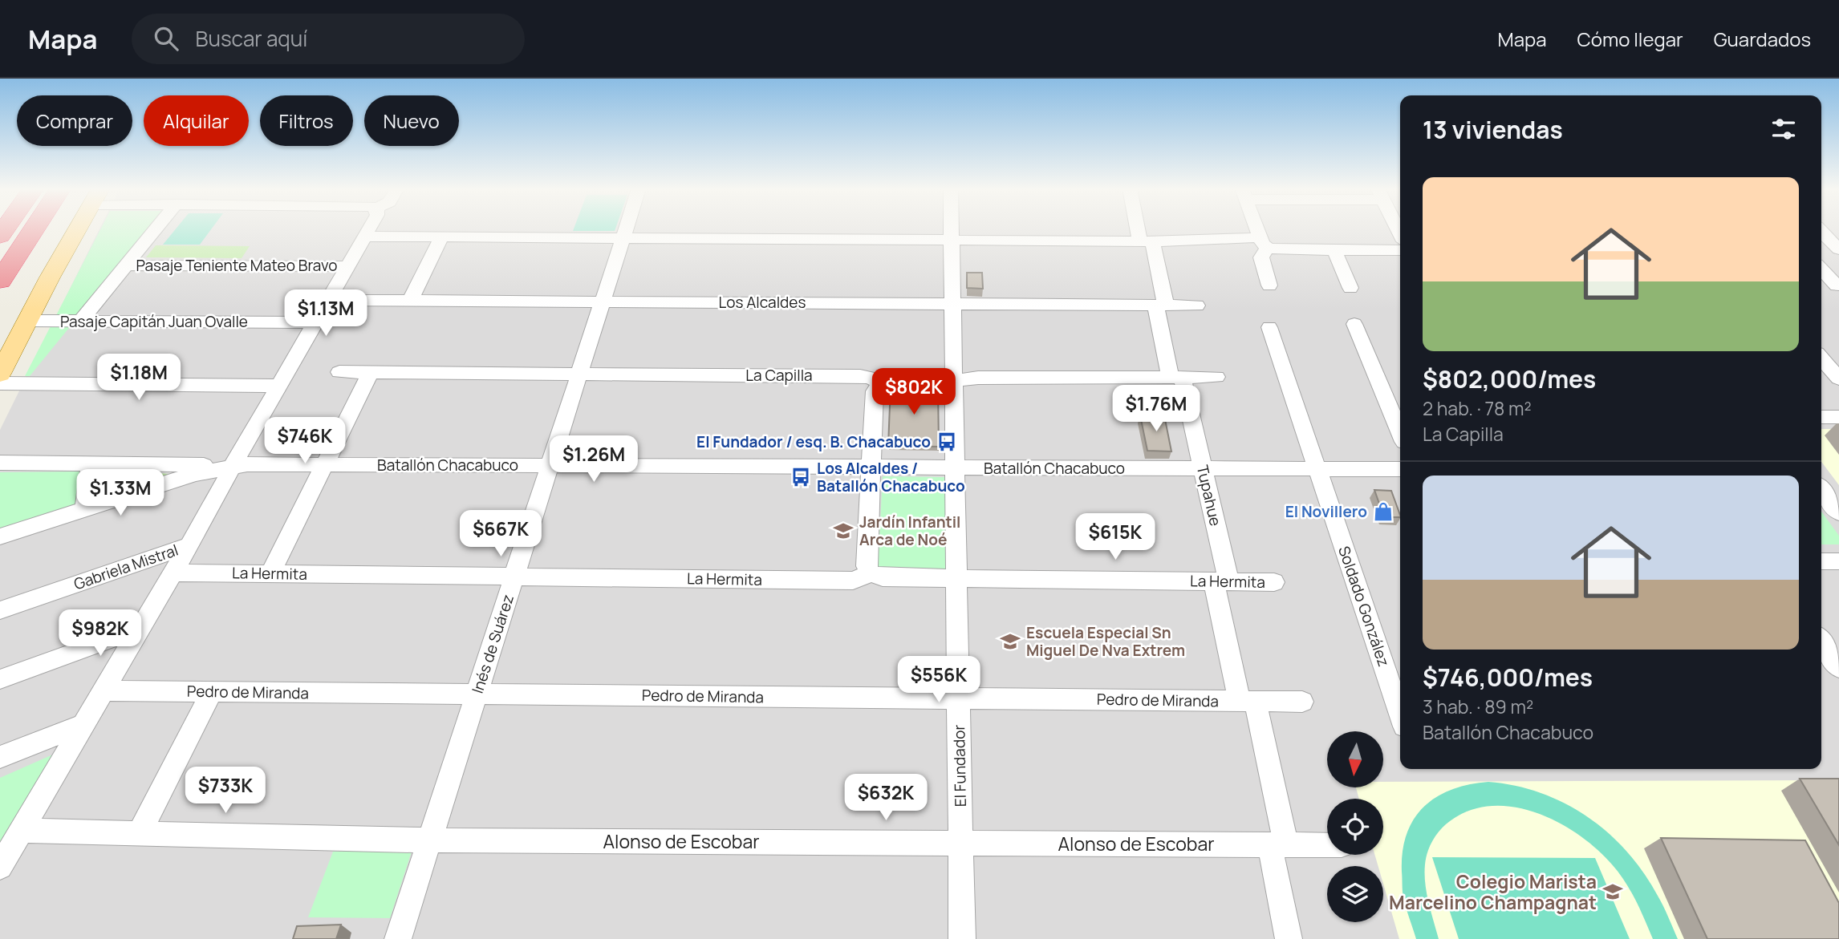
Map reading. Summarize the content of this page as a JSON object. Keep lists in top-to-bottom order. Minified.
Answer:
{"streets":{"street":["Pasaje Teniente Mateo Bravo","Los Alcaldes","Pasaje Capitán Juan Ovalle","La Capilla","Batallón Chacabuco","Tupahue","Gabriela Mistral","La Hermita","Soldado González","Inés de Suárez","Pedro de Miranda","El Fundador","Alonso de Escobar"]},"crossings":[["Los Alcaldes","Tupahue"],["Los Alcaldes","Inés de Suárez"],["Los Alcaldes","El Fundador"],["La Capilla","Tupahue"],["La Capilla","Inés de Suárez"],["La Capilla","El Fundador"],["Batallón Chacabuco","Tupahue"],["Batallón Chacabuco","Soldado González"],["Batallón Chacabuco","Inés de Suárez"],["Batallón Chacabuco","El Fundador"],["Tupahue","La Hermita"],["Tupahue","Pedro de Miranda"],["Tupahue","Alonso de Escobar"],["La Hermita","Inés de Suárez"],["La Hermita","El Fundador"],["Inés de Suárez","Pedro de Miranda"],["Inés de Suárez","Alonso de Escobar"],["Pedro de Miranda","El Fundador"],["El Fundador","Alonso de Escobar"]],"places":{"bus stop":["El Fundador / esq. B. Chacabuco","Los Alcaldes / Batallón Chacabuco"],"shop":["El Novillero"],"school or university":["Jardín Infantil Arca de Noé","Escuela Especial Sn Miguel De Nva Extrem","Colegio Marista Marcelino Champagnat"]},"north":"bottom","page":{"header":"Mapa","search":"Buscar aquí","nav":["Mapa","Cómo llegar","Guardados"],"chip":["Comprar","Alquilar","Filtros","Nuevo"],"heading":"13 viviendas","list":[{"name":"$802,000/mes","note":"2 hab. · 78 m² · La Capilla"},{"name":"$746,000/mes","note":"3 hab. · 89 m² · Batallón Chacabuco"}],"price":["$1.13M","$1.18M","$802K","$1.76M","$746K","$1.26M","$1.33M","$667K","$615K","$982K","$556K","$733K","$632K"]}}
